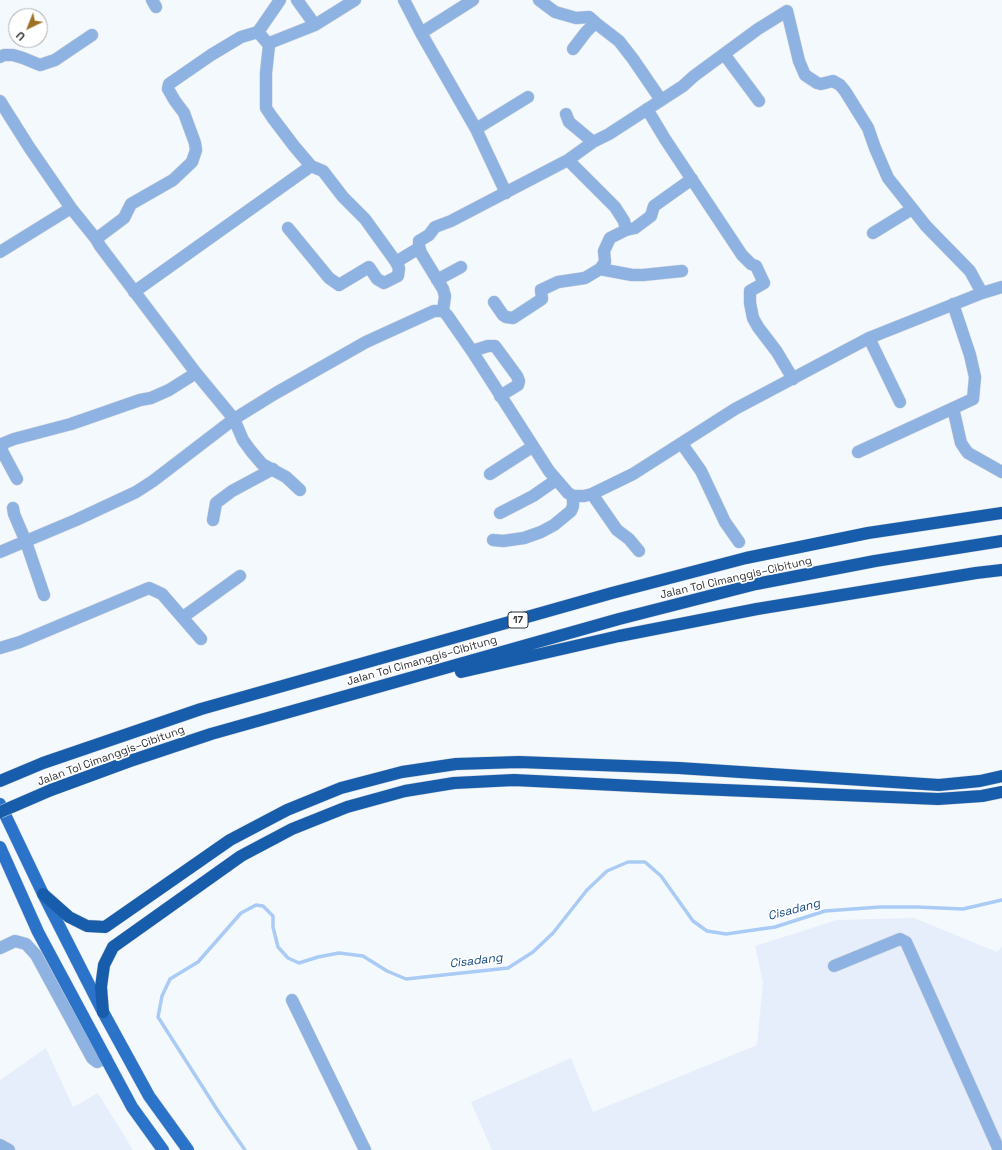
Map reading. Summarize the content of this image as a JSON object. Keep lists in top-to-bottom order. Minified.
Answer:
{"streets":{"highway":["Jalan Tol Cimanggis–Cibitung","17"]},"water":["Cisadang"],"north":"bottom left"}
